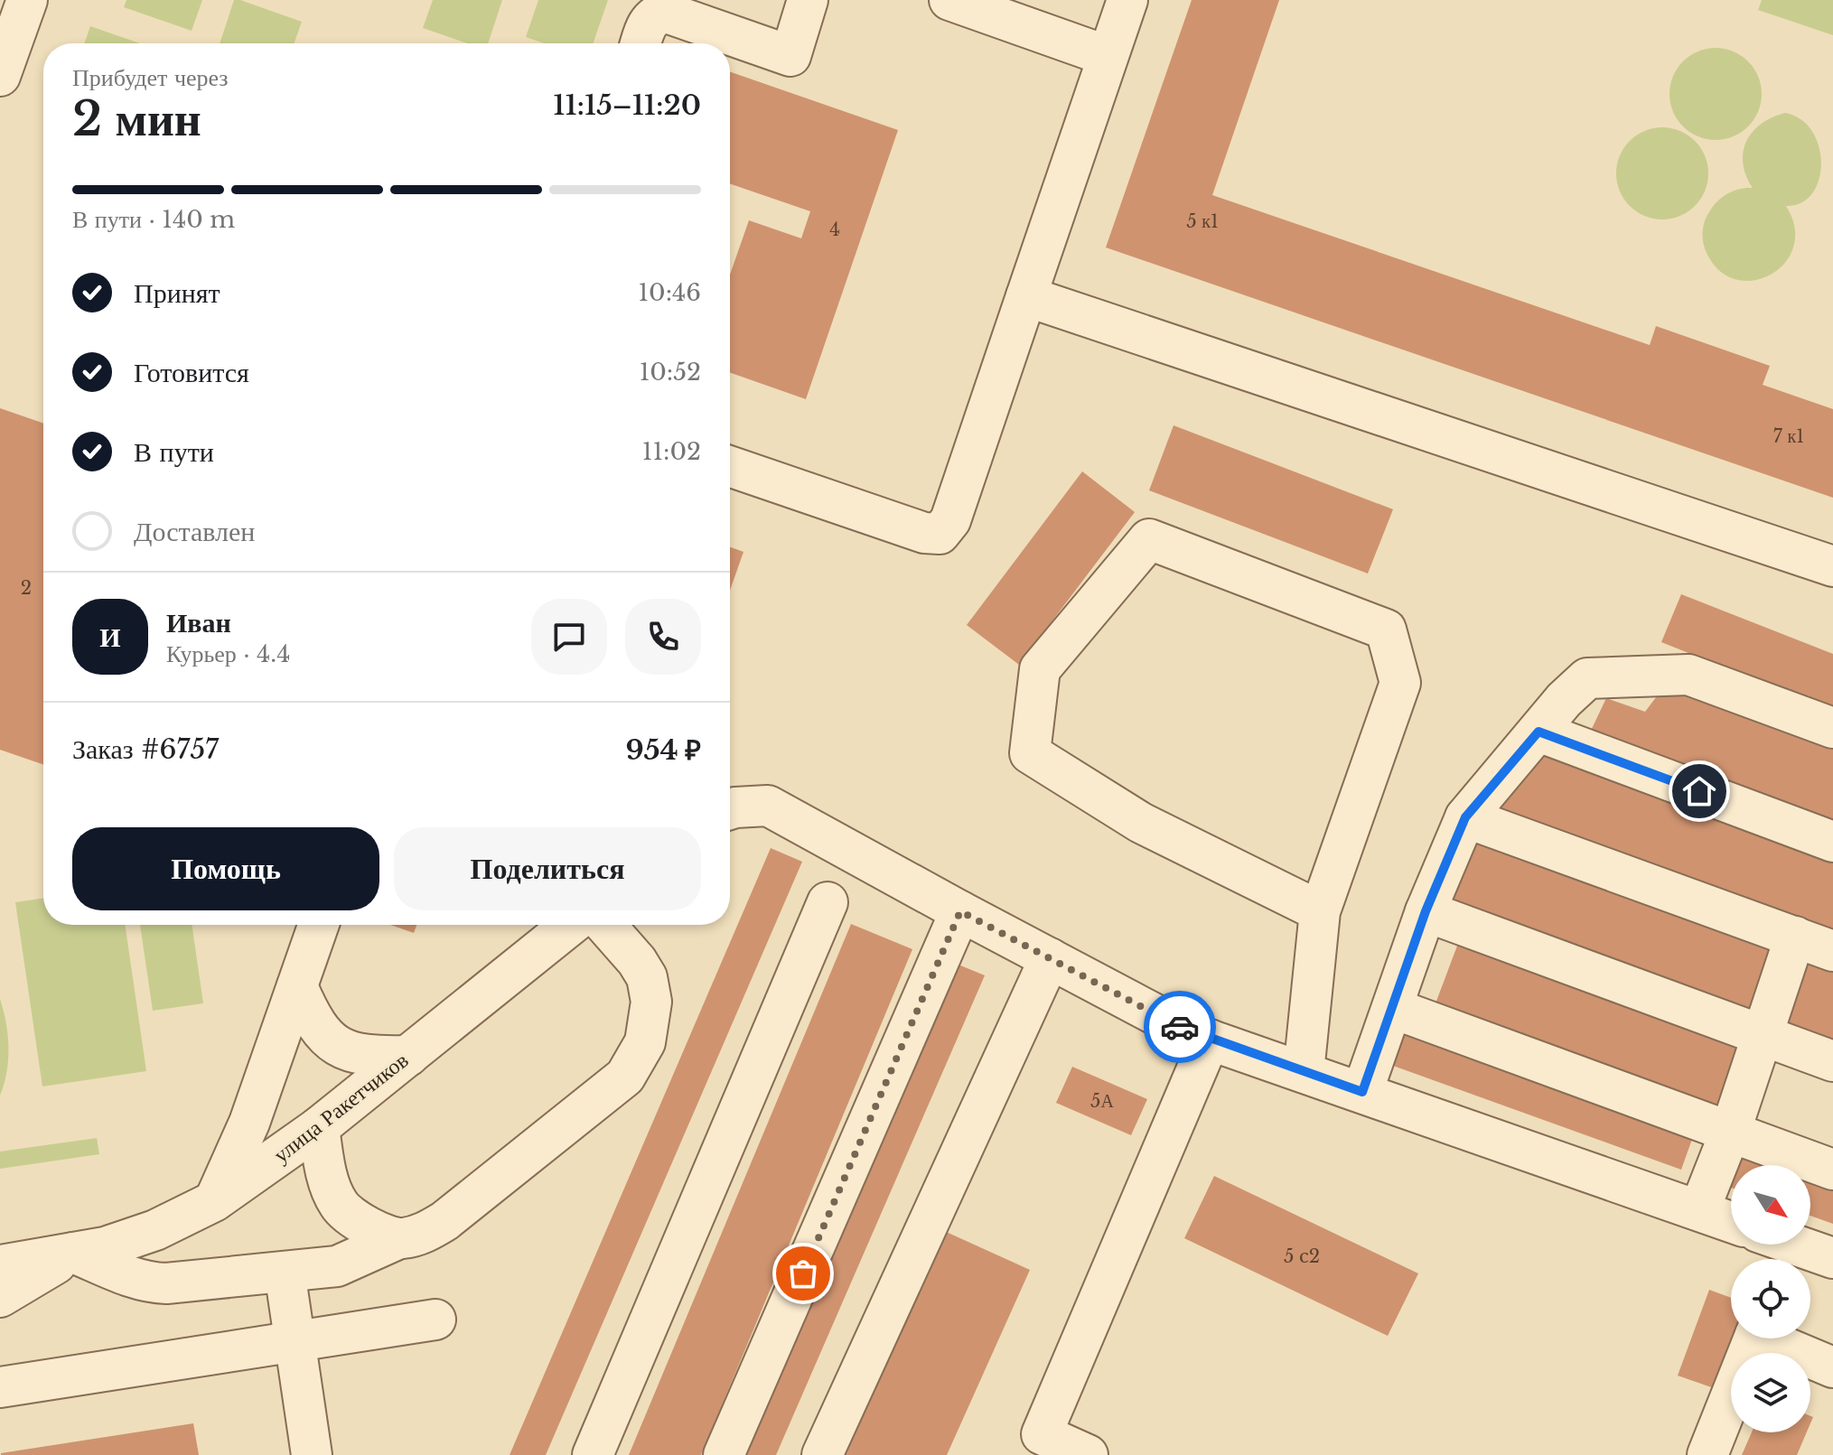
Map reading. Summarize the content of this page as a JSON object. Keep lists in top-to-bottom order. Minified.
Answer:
{"streets":{"street":["улица Ракетчиков"]},"house_numbers":["5 к1","4","7 к1","2","5А","5 c2"],"north":"bottom right","page":{"heading":["2 мин","Прибудет через","11:15–11:20"],"panel":["Иван","Курьер · 4.4","Заказ #6757","954 ₽"],"bar":"В пути · 140 m","list":[["Принят","10:46"],["Готовится","10:52"],["В пути","11:02"],"Доставлен"],"round":"И","buttons":["Помощь","Поделиться"]}}
